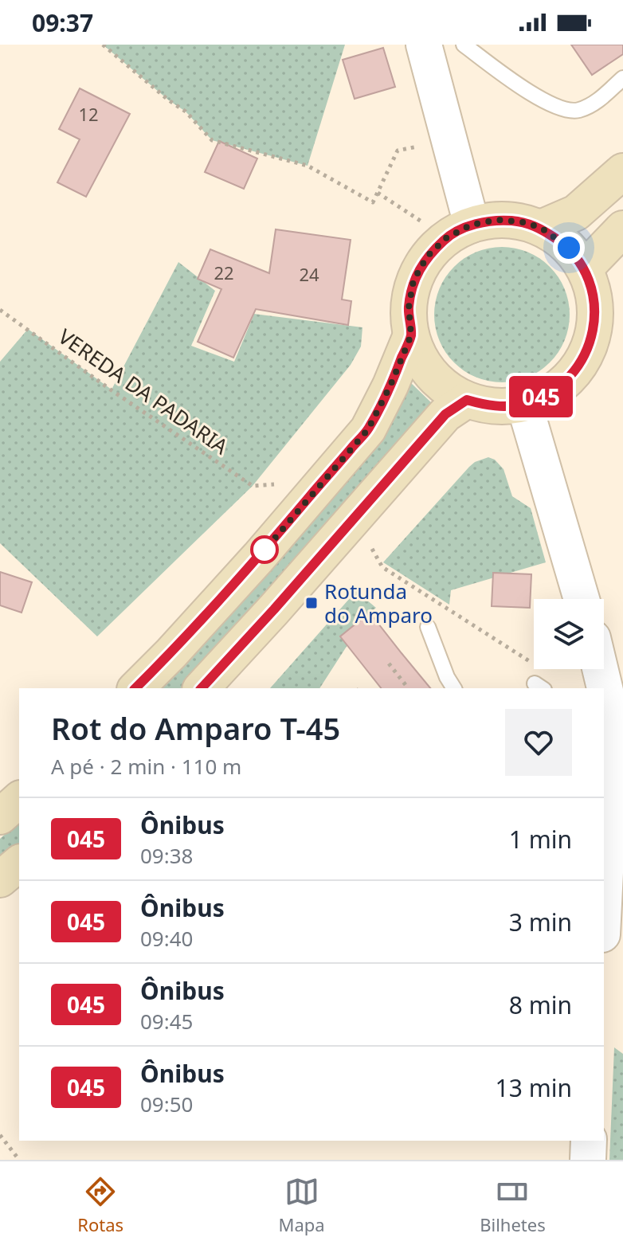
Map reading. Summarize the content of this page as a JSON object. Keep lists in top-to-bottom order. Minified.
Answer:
{"streets":{"path":["VEREDA DA PADARIA"]},"places":{"transit":["Rotunda do Amparo"]},"lines":["bus line 045"],"house_numbers":["12","22","24"],"page":{"status":"09:37","on_map":"045","heading":["Rot do Amparo T-45","A pé · 2 min · 110 m"],"list":[{"mark":"045","name":"Ônibus","note":"09:38","value":"1 min"},{"mark":"045","name":"Ônibus","note":"09:40","value":"3 min"},{"mark":"045","name":"Ônibus","note":"09:45","value":"8 min"},{"mark":"045","name":"Ônibus","note":"09:50","value":"13 min"}],"tabs":["Rotas","Mapa","Bilhetes"]}}
